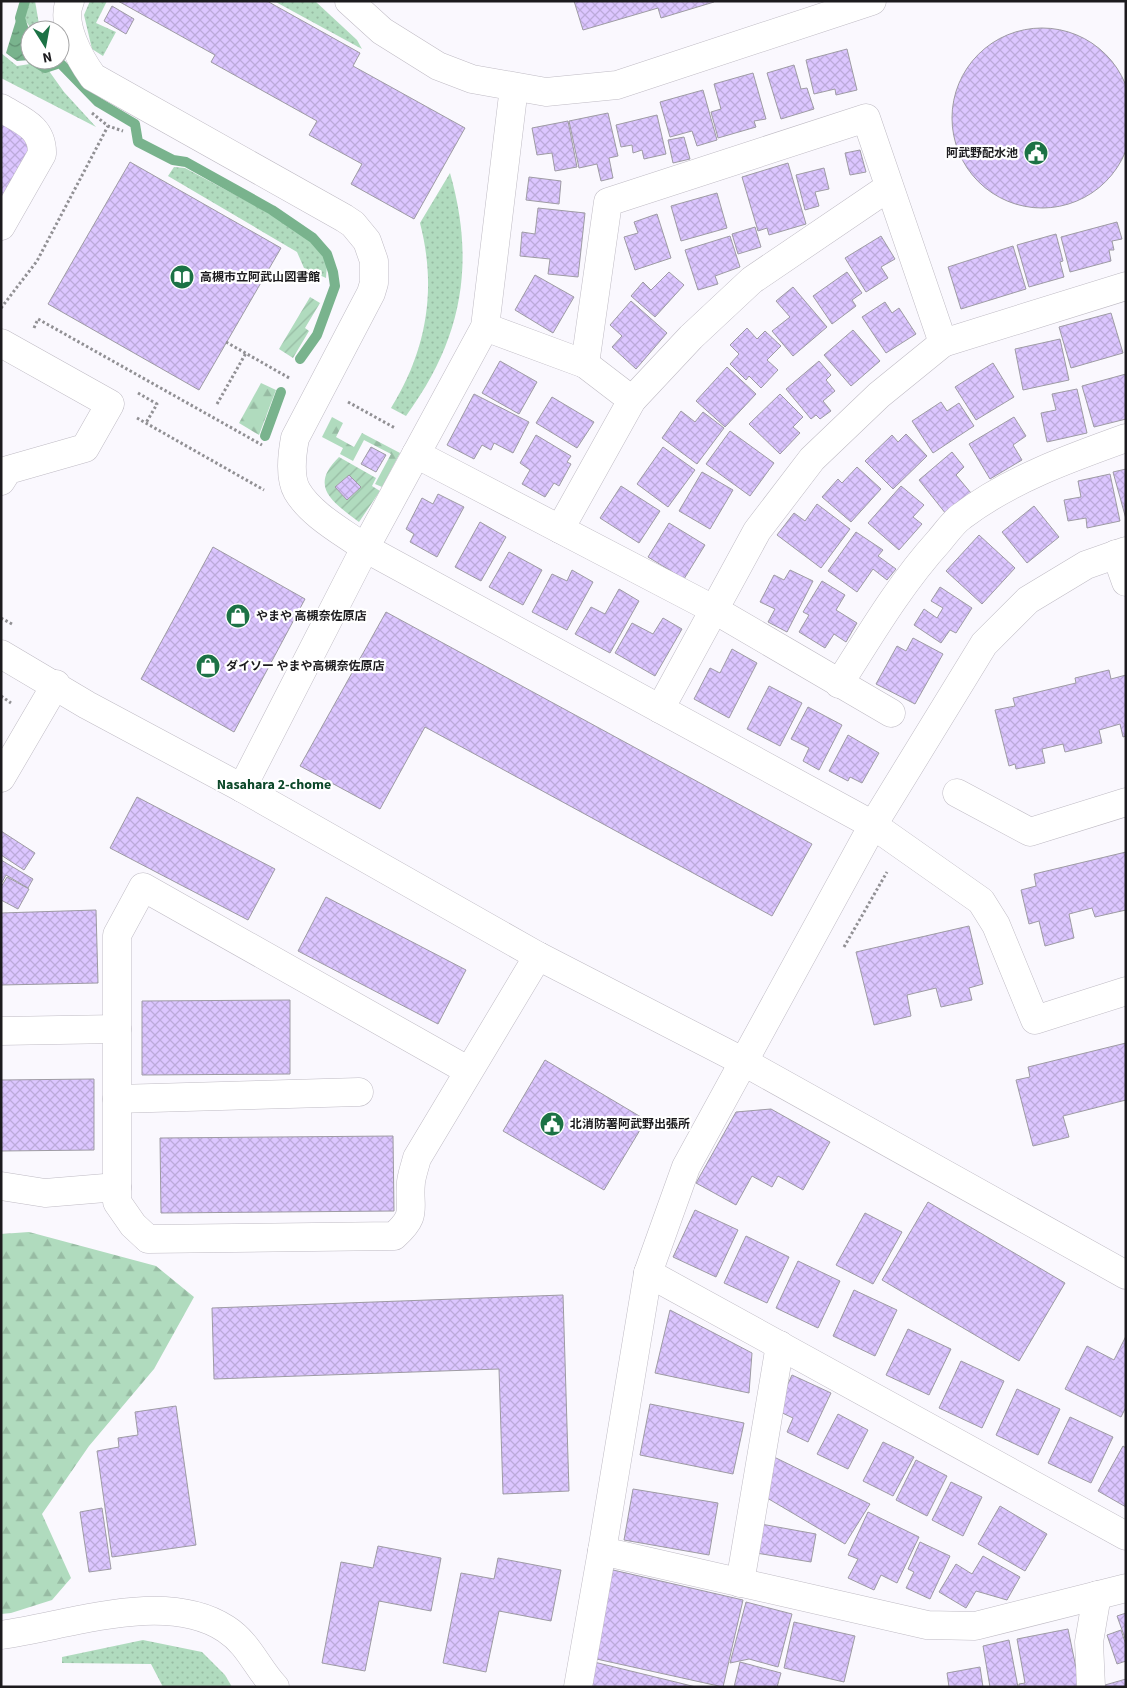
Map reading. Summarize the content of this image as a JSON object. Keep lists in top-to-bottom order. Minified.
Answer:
{"districts":["Nasahara 2-chome"],"places":{"public building":["阿武野配水池","北消防署阿武野出張所"],"library":["高槻市立阿武山図書館"],"shop":["やまや 高槻奈佐原店","ダイソー やまや高槻奈佐原店"]},"north":"bottom"}
